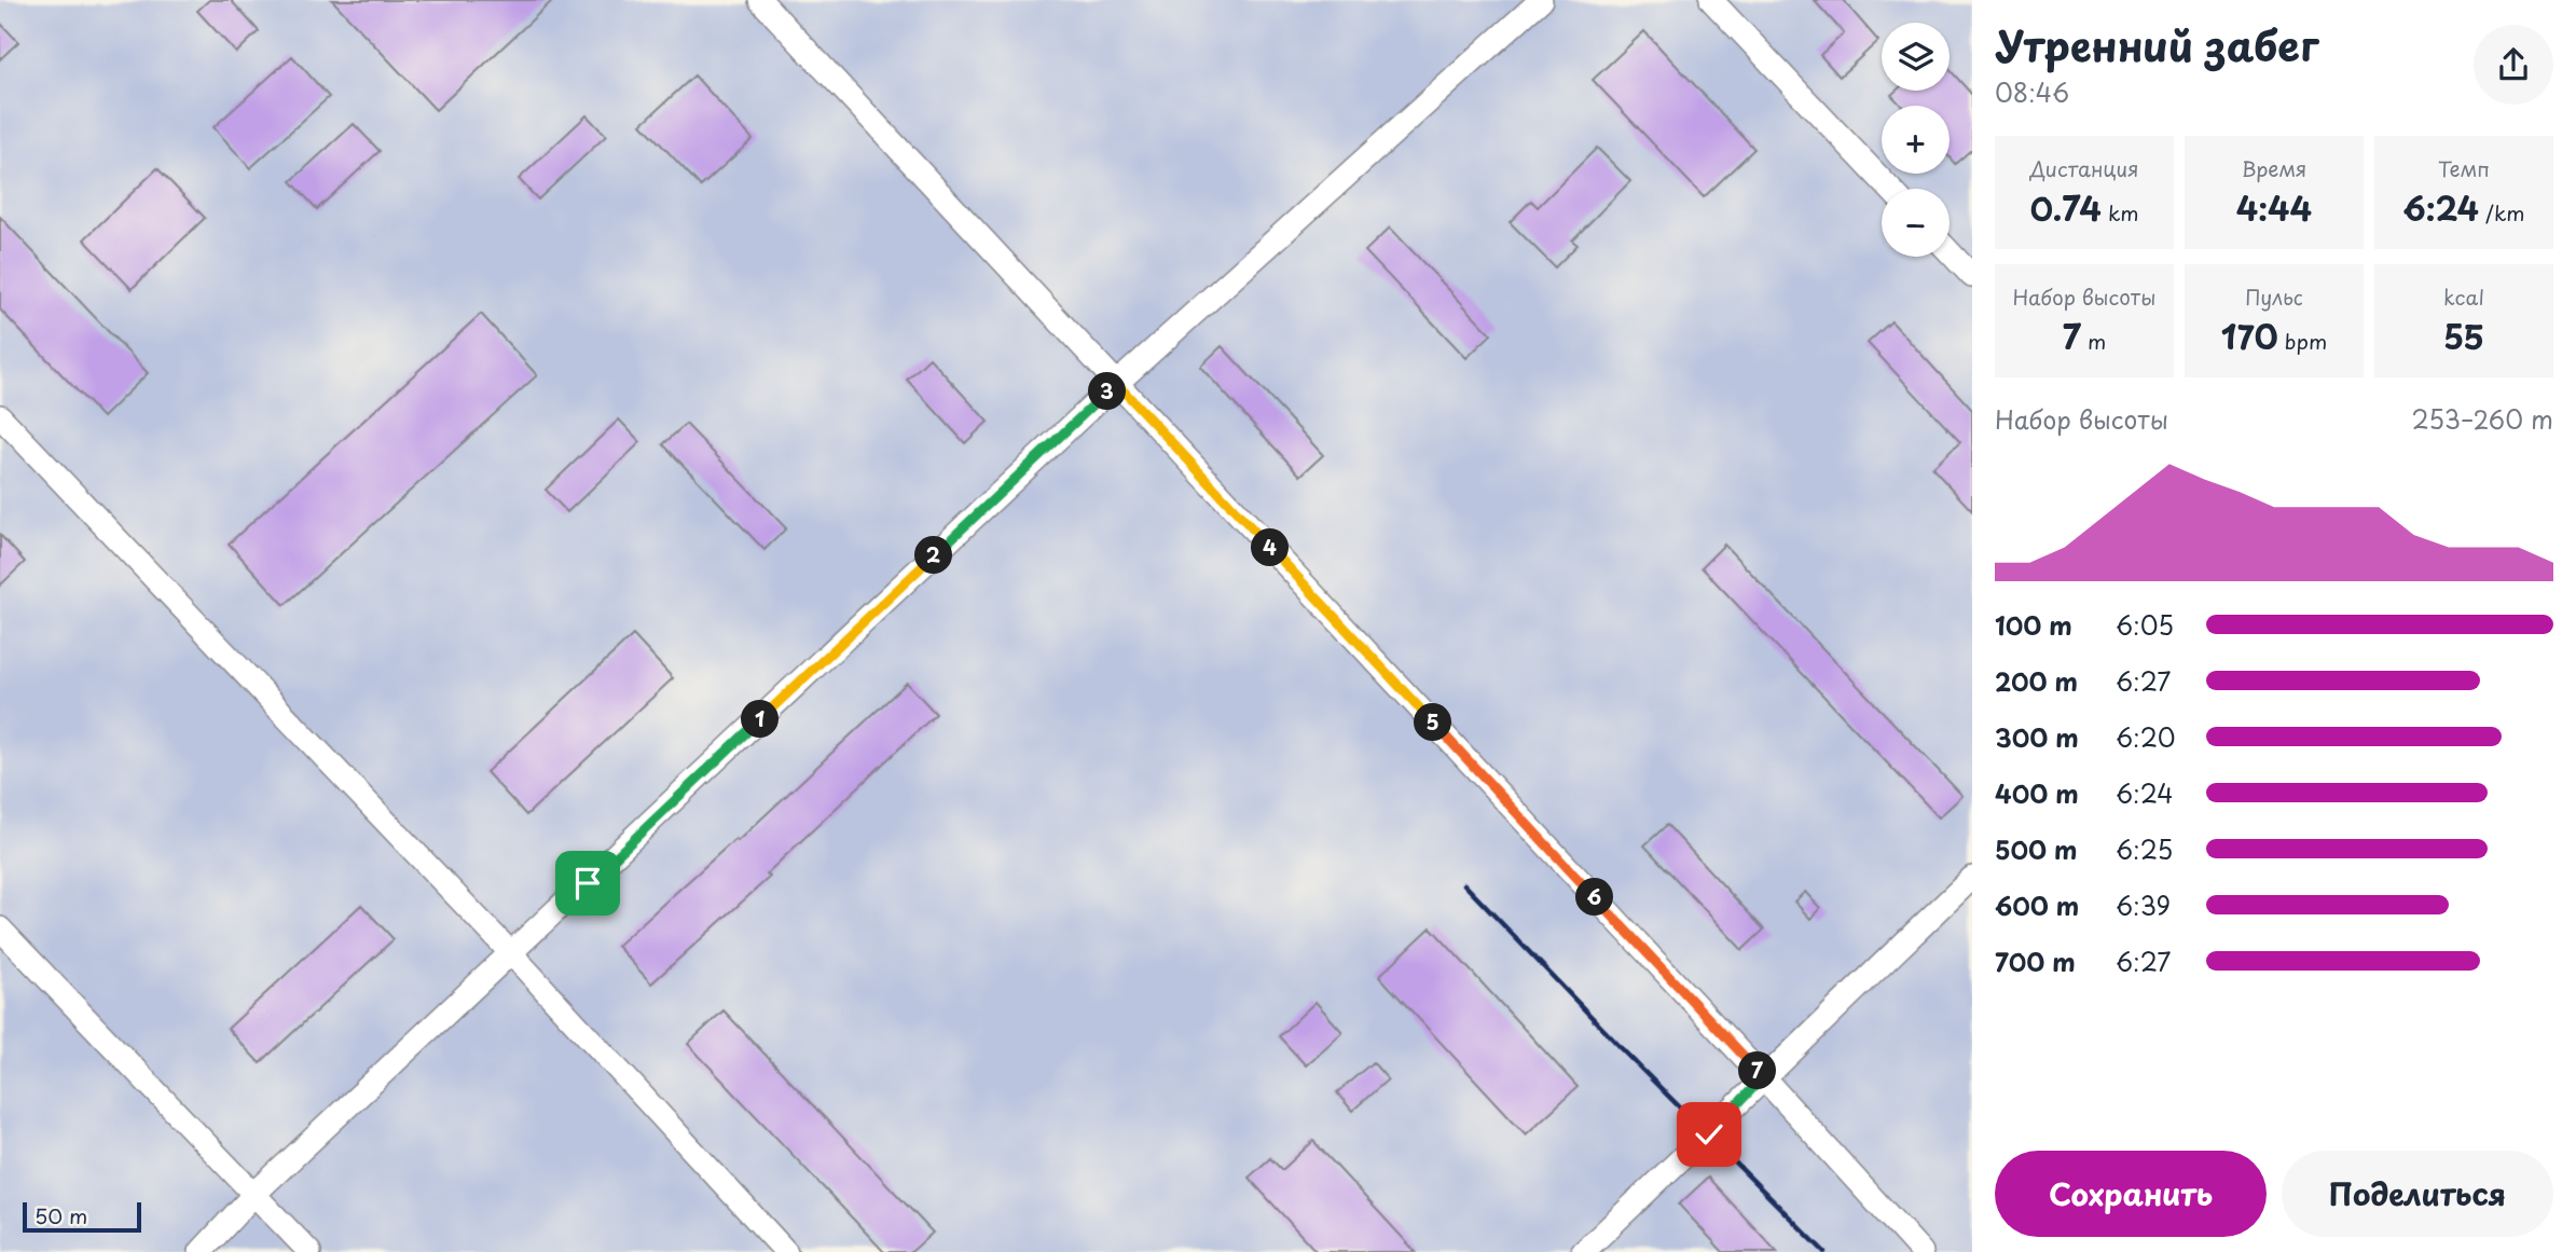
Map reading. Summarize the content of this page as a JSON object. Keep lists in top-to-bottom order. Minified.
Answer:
{"scale_bar":"50 m","page":{"heading":["Утренний забег","08:46"],"map_buttons":["+","−"],"stats":[["Дистанция","0.74 km"],["Время","4:44"],["Темп","6:24 /km"],["Набор высоты","7 m"],["Пульс","170 bpm"],["kcal","55"]],"pins":["3","4","2","1","5","6","7"],"chart":["Набор высоты","253–260 m"],"list":[{"name":"100 m","note":"6:05"},{"name":"200 m","note":"6:27"},{"name":"300 m","note":"6:20"},{"name":"400 m","note":"6:24"},{"name":"500 m","note":"6:25"},{"name":"600 m","note":"6:39"},{"name":"700 m","note":"6:27"}],"buttons":["Сохранить","Поделиться"],"scale":"50 m"}}
